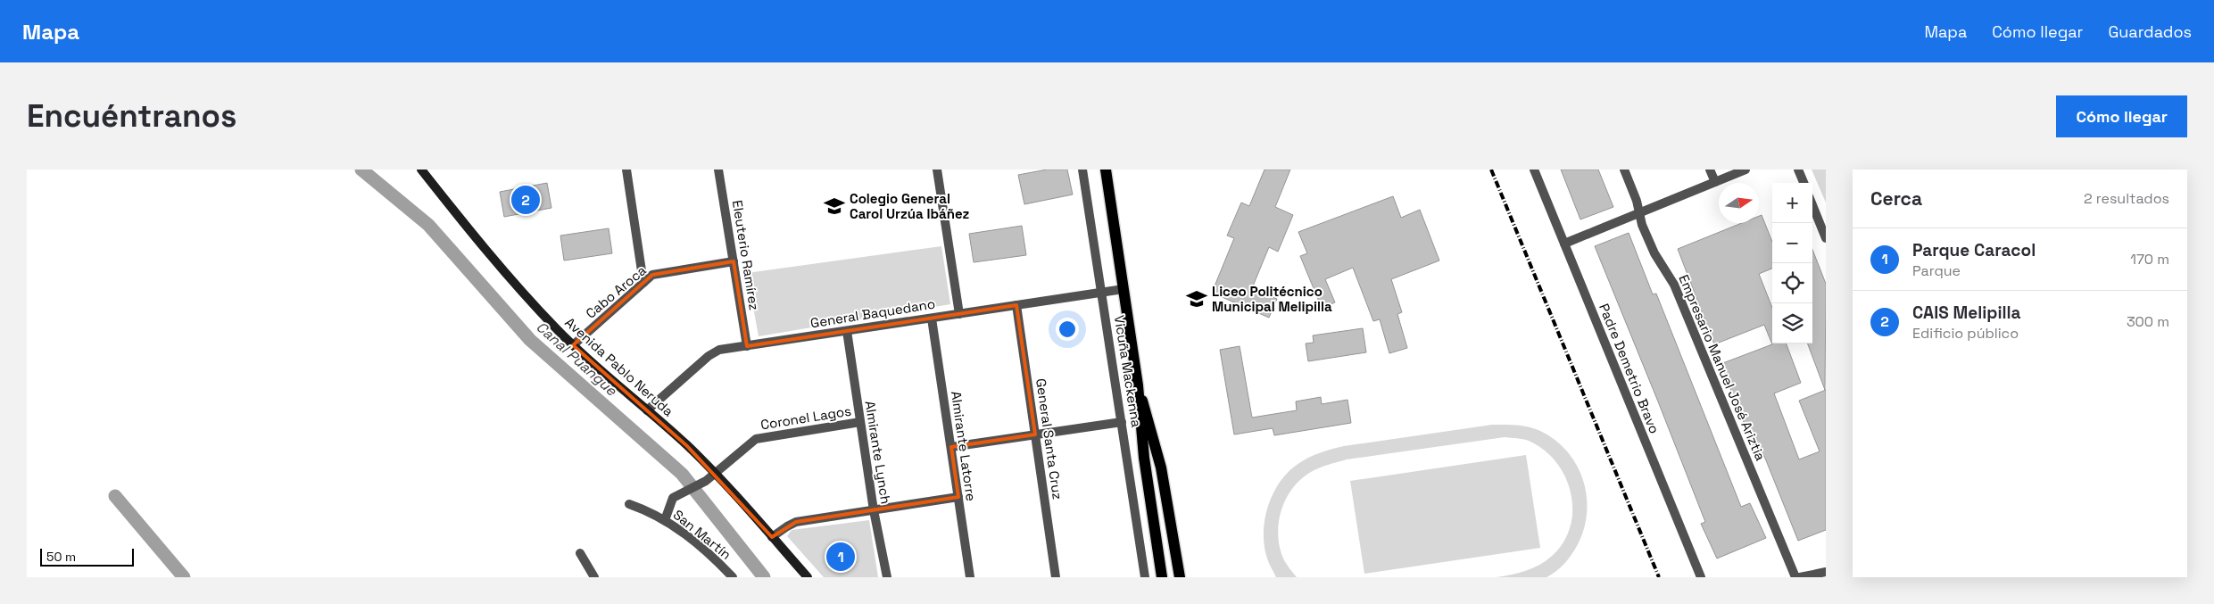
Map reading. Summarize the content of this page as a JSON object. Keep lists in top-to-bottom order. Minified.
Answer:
{"streets":{"main road":["Avenida Pablo Neruda","Vicuña Mackenna"],"street":["Eleuterio Ramírez","Cabo Aroca","General Baquedano","Empresario Manuel José Ariztia","Padre Demetrio Bravo","Coronel Lagos","General Santa Cruz","Almirante Latorre","Almirante Lynch","San Martín"]},"crossings":[["Eleuterio Ramírez","Cabo Aroca"],["Eleuterio Ramírez","General Baquedano"],["Cabo Aroca","Avenida Pablo Neruda"],["General Baquedano","Avenida Pablo Neruda"],["General Baquedano","Vicuña Mackenna"],["General Baquedano","General Santa Cruz"],["General Baquedano","Almirante Latorre"],["General Baquedano","Almirante Lynch"],["Avenida Pablo Neruda","Coronel Lagos"],["Coronel Lagos","Almirante Lynch"],["Coronel Lagos","San Martín"]],"water":["Canal Puangue"],"places":{"school or university":["Colegio General Carol Urzúa Ibáñez","Liceo Politécnico Municipal Melipilla"]},"scale_bar":"50 m","north":"right","page":{"header":"Mapa","nav":["Mapa","Cómo llegar","Guardados"],"buttons":"Cómo llegar","title":"Encuéntranos","heading":["Cerca","2 resultados"],"map_buttons":["+","−"],"pins":["2","1"],"list":[{"mark":"1","name":"Parque Caracol","note":"Parque","value":"170 m"},{"mark":"2","name":"CAIS Melipilla","note":"Edificio público","value":"300 m"}],"scale":"50 m"}}
